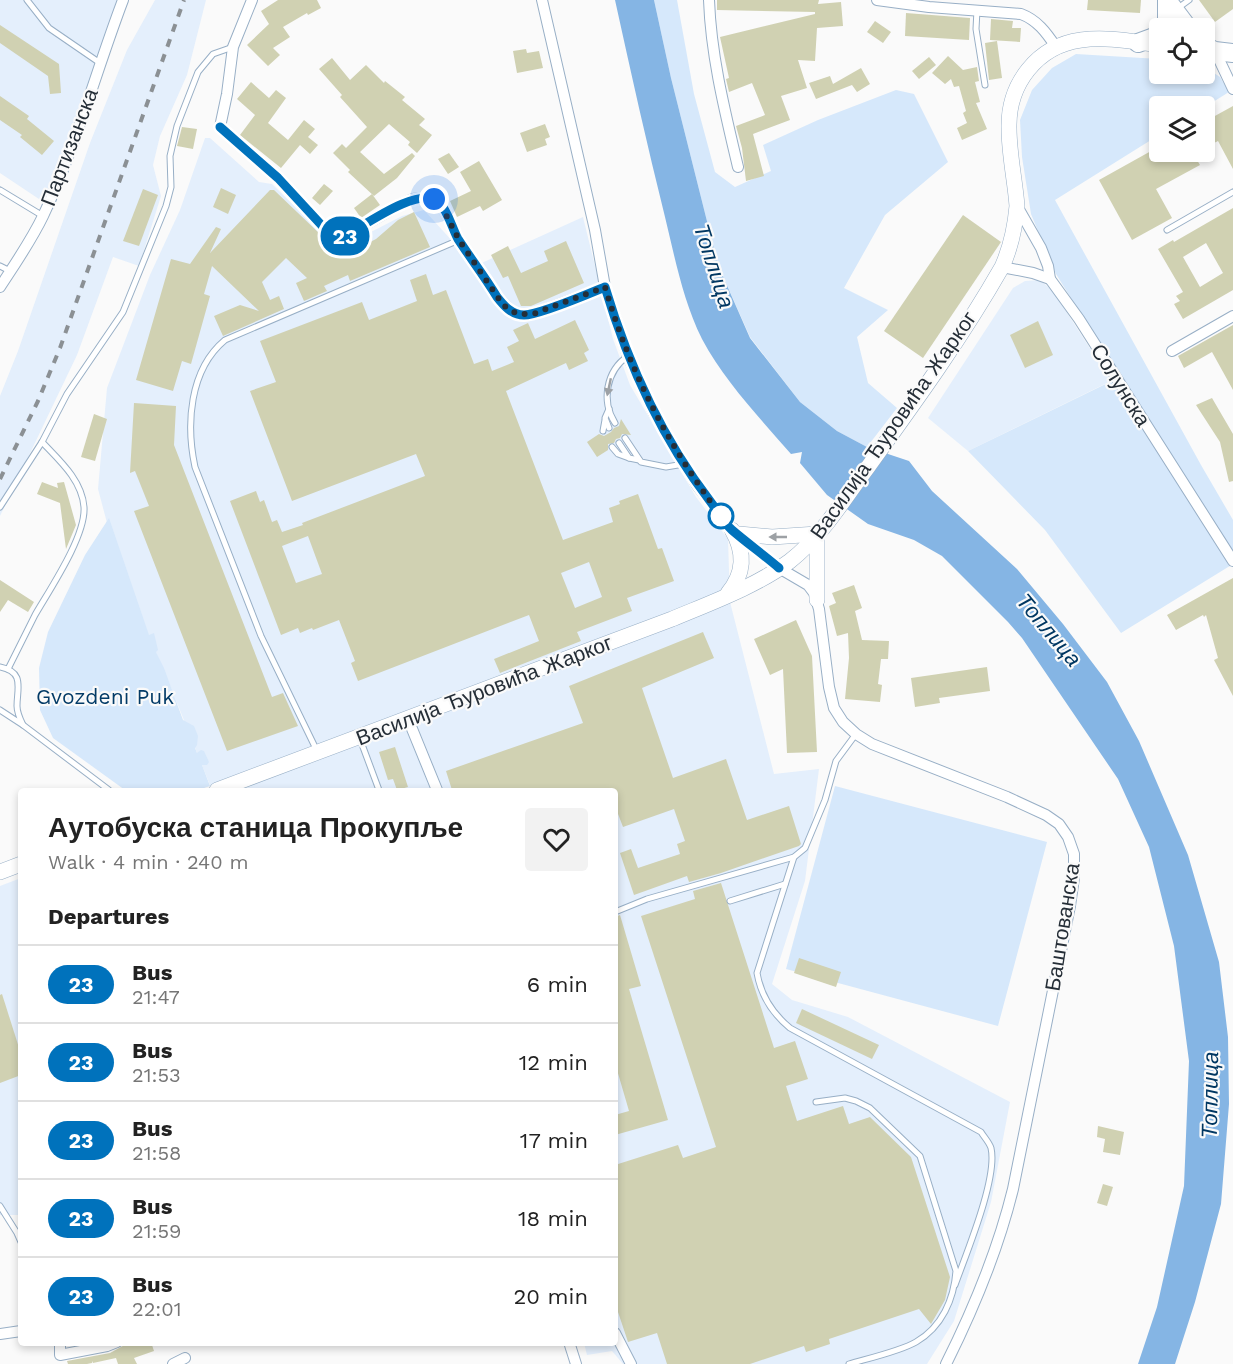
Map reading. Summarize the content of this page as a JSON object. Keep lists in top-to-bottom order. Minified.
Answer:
{"streets":{"main road":["Василија Ђуровића Жарког"],"street":["Партизанска","Солунска","Баштованска"]},"crossings":[["Солунска","Василија Ђуровића Жарког"]],"water":["Топлица"],"parks":["Gvozdeni Puk"],"lines":["bus line 23"],"page":{"on_map":"23","heading":[["Аутобуска станица Прокупље","Walk · 4 min · 240 m"],"Departures"],"list":[{"mark":"23","name":"Bus","note":"21:47","value":"6 min"},{"mark":"23","name":"Bus","note":"21:53","value":"12 min"},{"mark":"23","name":"Bus","note":"21:58","value":"17 min"},{"mark":"23","name":"Bus","note":"21:59","value":"18 min"},{"mark":"23","name":"Bus","note":"22:01","value":"20 min"}]}}
